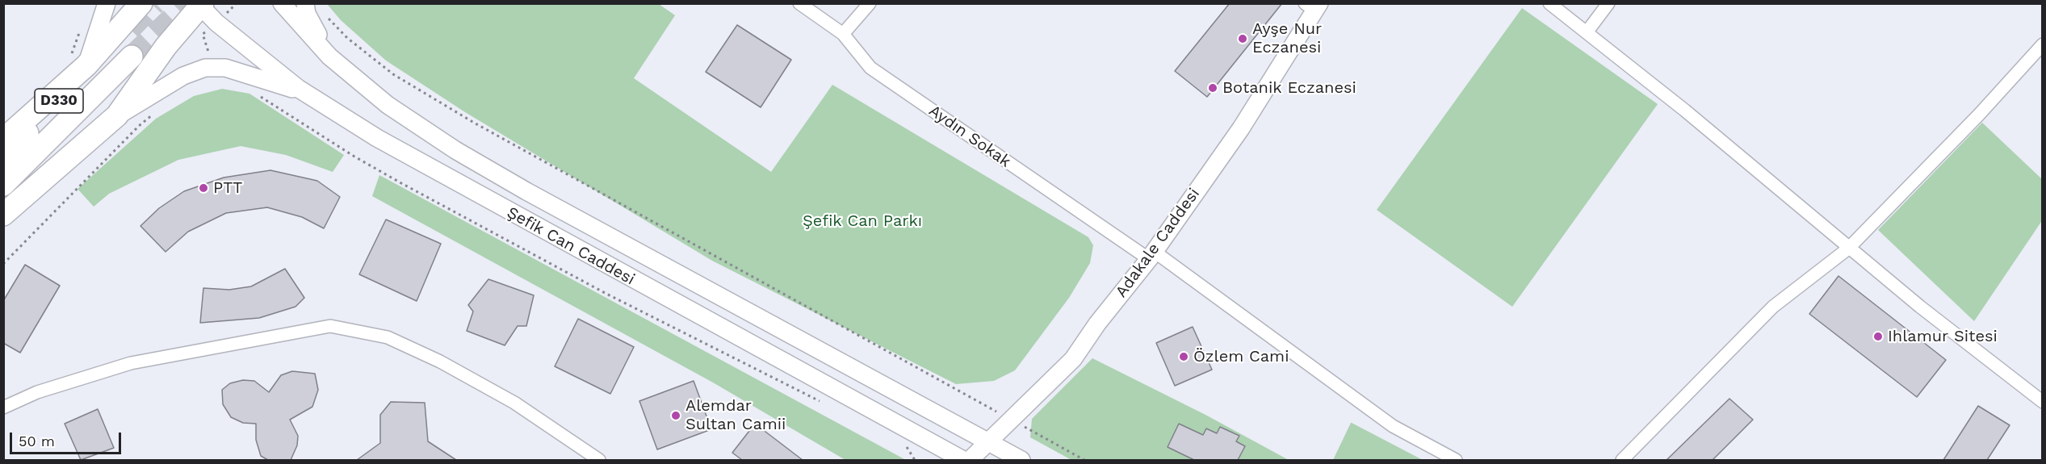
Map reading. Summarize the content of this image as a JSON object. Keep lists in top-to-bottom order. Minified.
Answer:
{"streets":{"highway":["D330"],"main road":["Adakale Caddesi","Şefik Can Caddesi"],"street":["Aydın Sokak"]},"crossings":[["Aydın Sokak","Adakale Caddesi"],["Adakale Caddesi","Şefik Can Caddesi"]],"parks":["Şefik Can Parkı"],"places":["Ayşe Nur Eczanesi","Botanik Eczanesi","PTT","Ihlamur Sitesi","Özlem Cami","Alemdar Sultan Camii"],"scale_bar":"50 m"}
